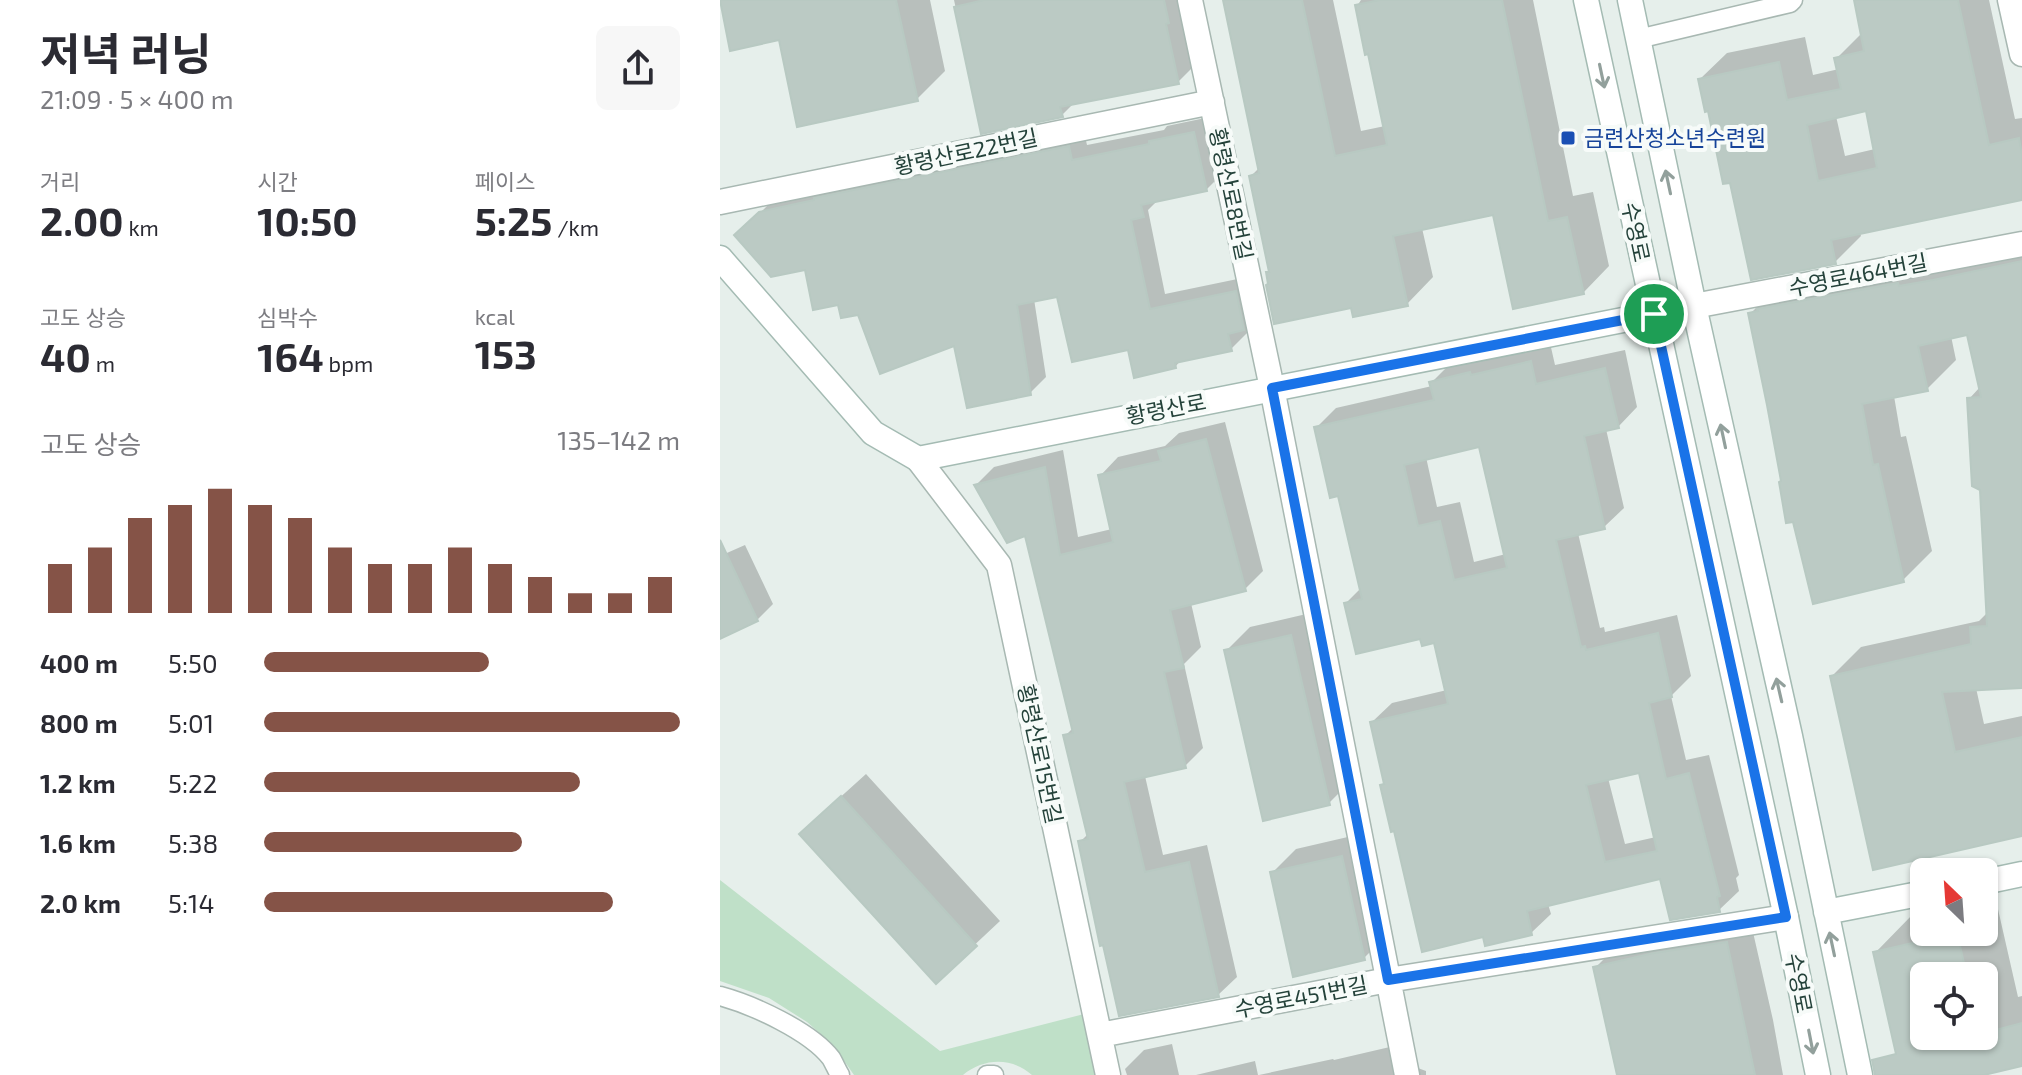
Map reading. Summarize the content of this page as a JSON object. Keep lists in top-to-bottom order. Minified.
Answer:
{"streets":{"street":["황령산로22번길","황령산로8번길","수영로","수영로464번길","황령산로","황령산로15번길","수영로451번길"]},"crossings":[["황령산로22번길","황령산로8번길"],["황령산로8번길","황령산로"],["황령산로8번길","수영로451번길"],["수영로","수영로464번길"],["수영로","황령산로"],["수영로","수영로451번길"],["수영로464번길","황령산로"],["황령산로","황령산로15번길"],["황령산로15번길","수영로451번길"]],"places":{"transit":["금련산청소년수련원"]},"north":"top left","page":{"heading":["저녁 러닝","21:09 · 5 × 400 m"],"stats":[["거리","2.00 km"],["시간","10:50"],["페이스","5:25 /km"],["고도 상승","40 m"],["심박수","164 bpm"],["kcal","153"]],"chart":["고도 상승","135–142 m"],"list":[{"name":"400 m","note":"5:50"},{"name":"800 m","note":"5:01"},{"name":"1.2 km","note":"5:22"},{"name":"1.6 km","note":"5:38"},{"name":"2.0 km","note":"5:14"}]}}
